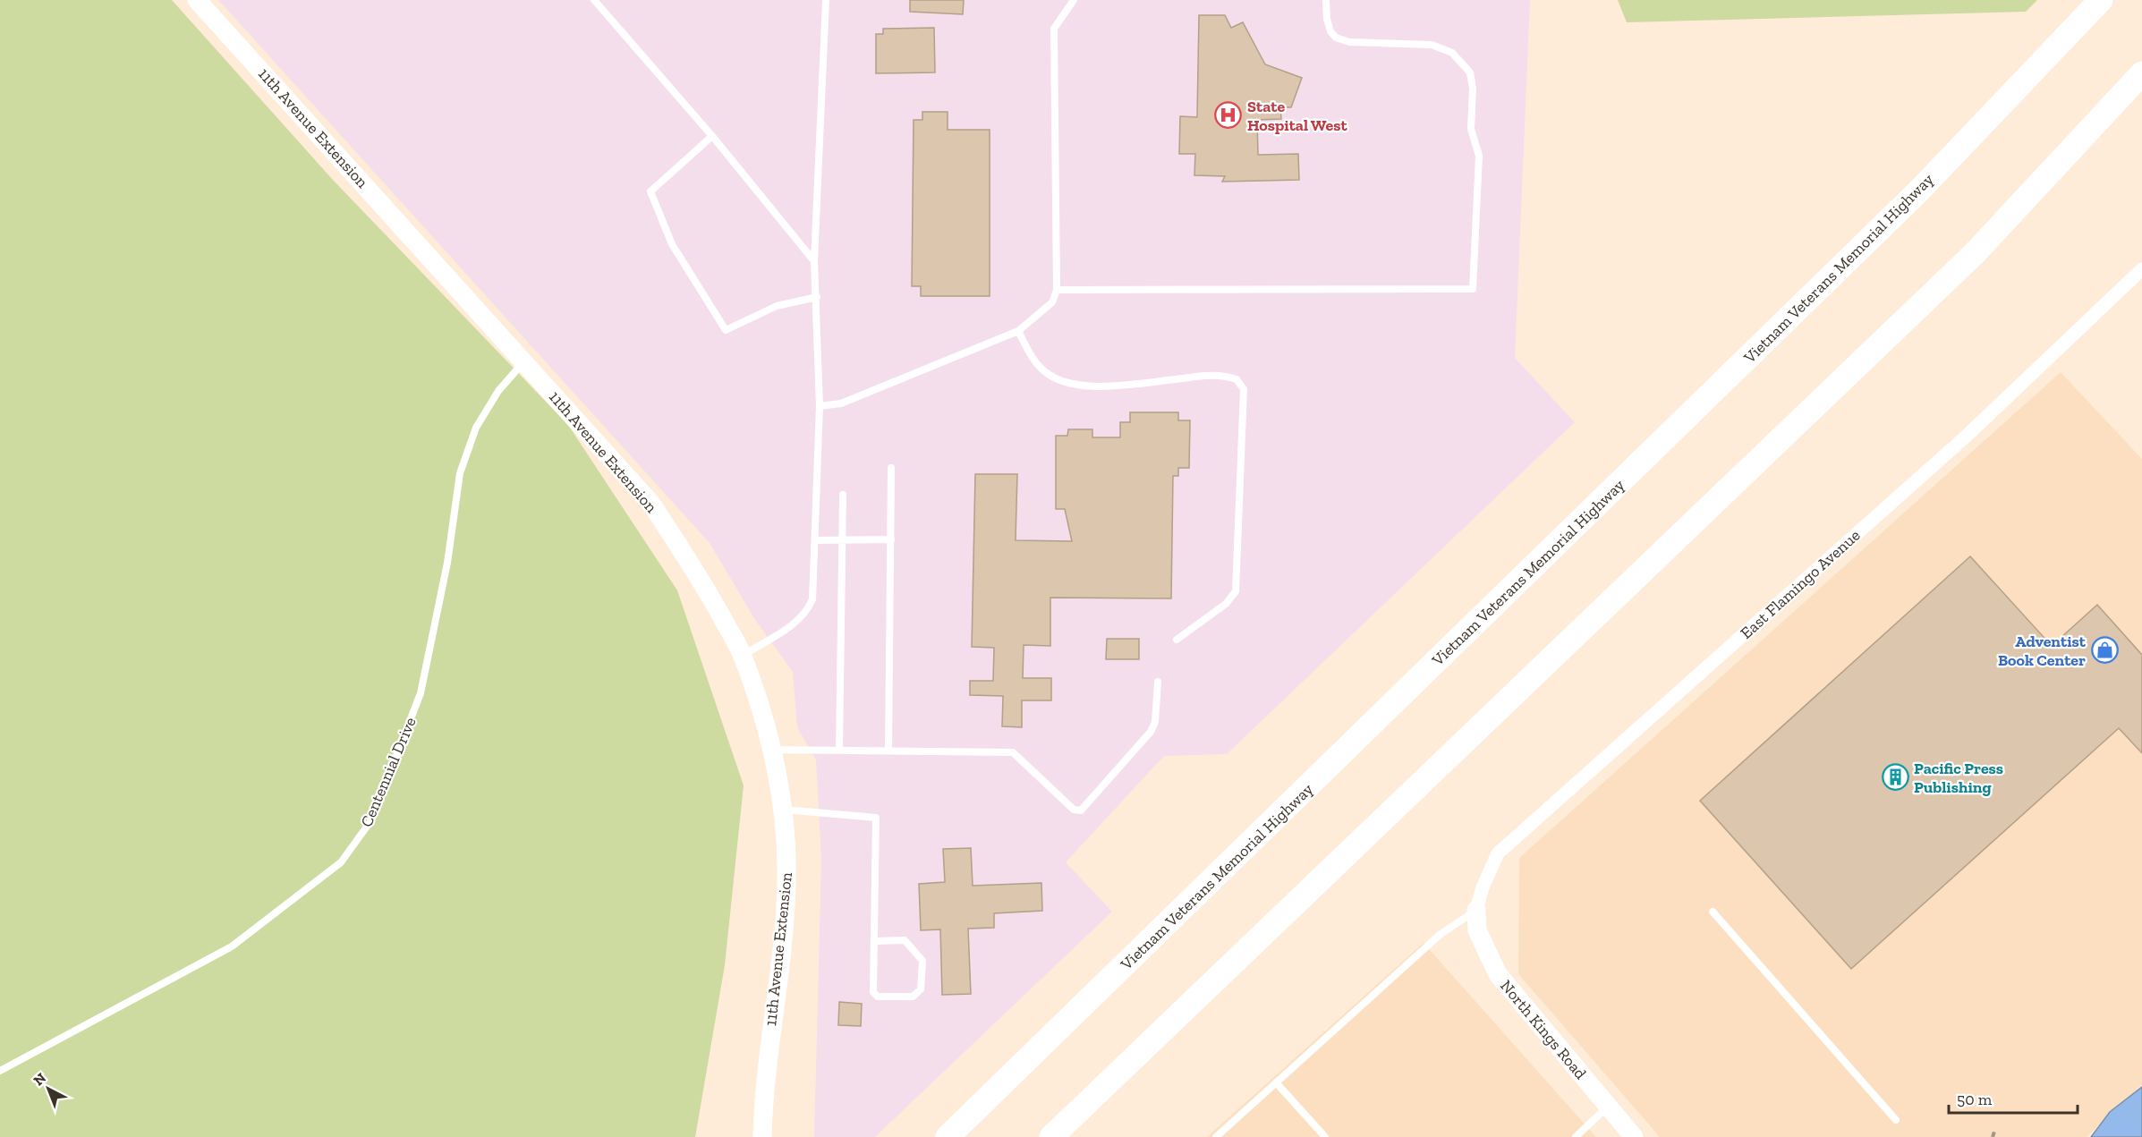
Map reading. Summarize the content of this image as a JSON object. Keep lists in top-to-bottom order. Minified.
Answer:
{"streets":{"highway":["Vietnam Veterans Memorial Highway"],"street":["11th Avenue Extension","East Flamingo Avenue","North Kings Road"],"lane":["Centennial Drive"]},"crossings":[["11th Avenue Extension","Centennial Drive"],["East Flamingo Avenue","North Kings Road"]],"places":{"hospital":["State Hospital West"],"shop":["Adventist Book Center"],"building":["Pacific Press Publishing"]},"scale_bar":"50 m","north":"top left"}
